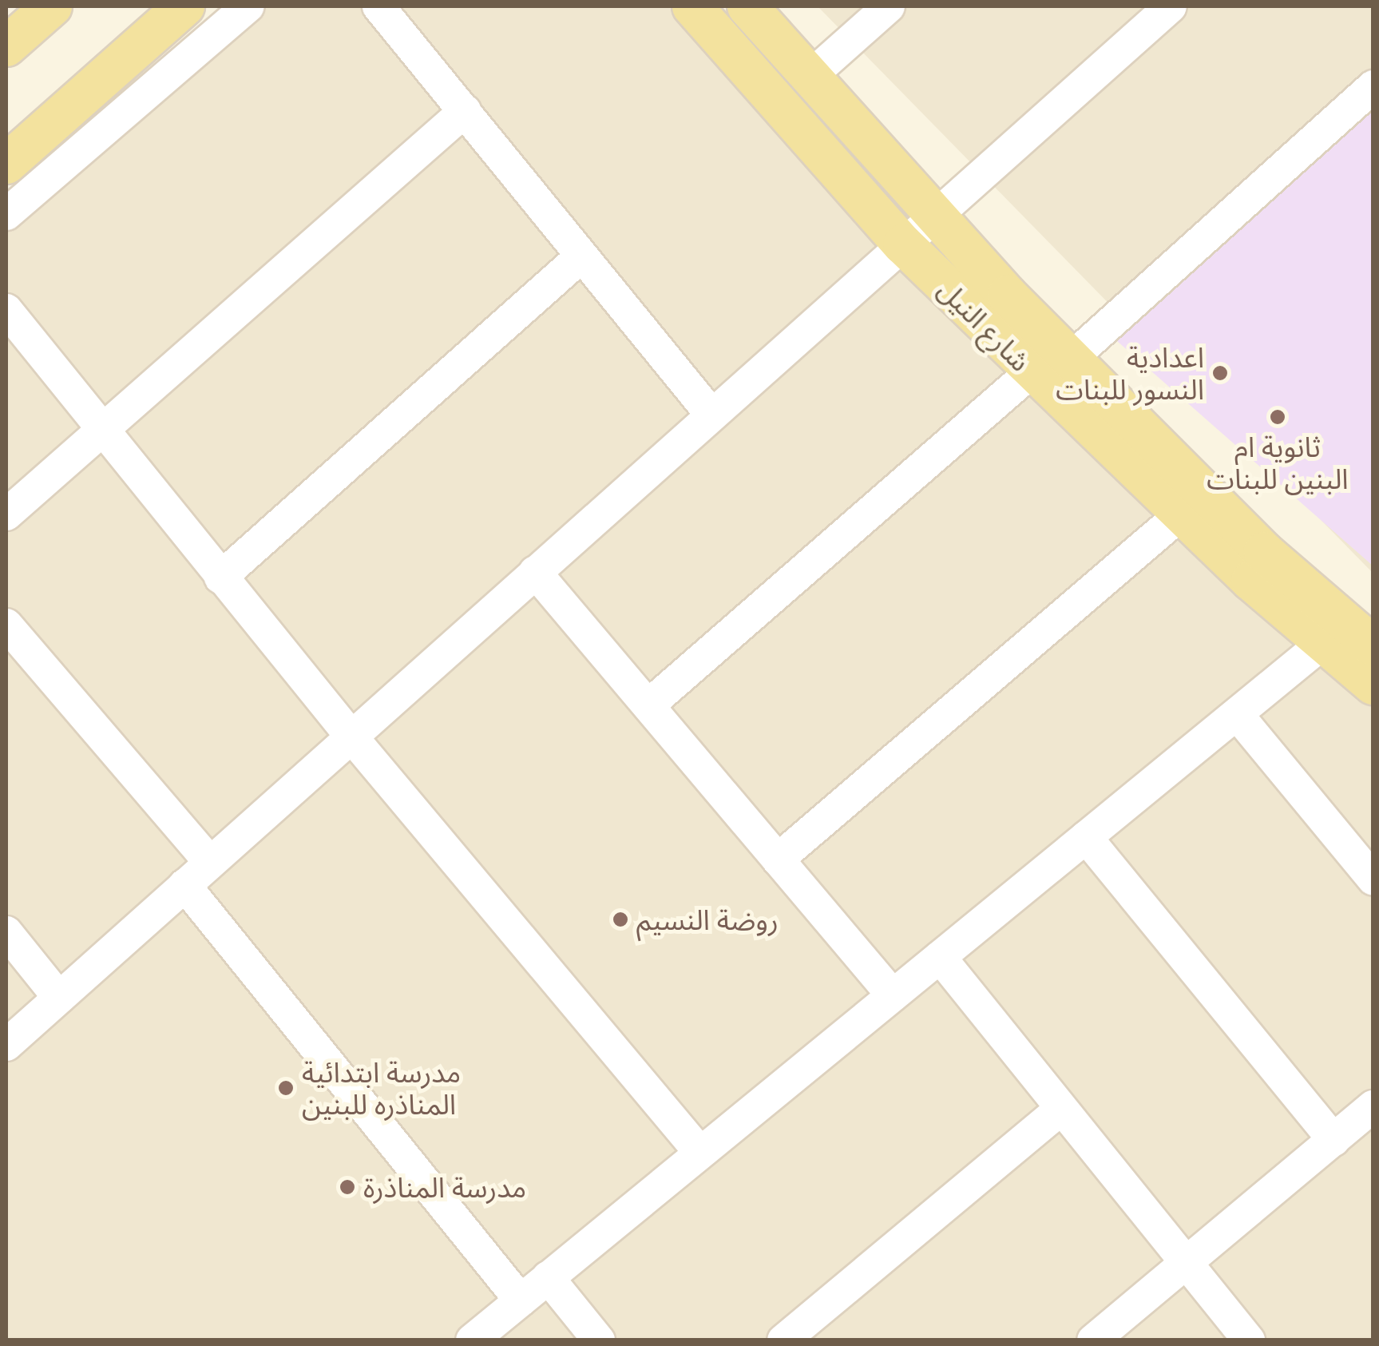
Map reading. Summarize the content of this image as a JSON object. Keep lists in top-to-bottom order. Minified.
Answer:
{"streets":{"main road":["شارع النيل"]},"places":["اعدادية النسور للبنات","ثانوية ام البنين للبنات","روضة النسيم","مدرسة ابتدائية المناذره للبنين","مدرسة المناذرة"]}
